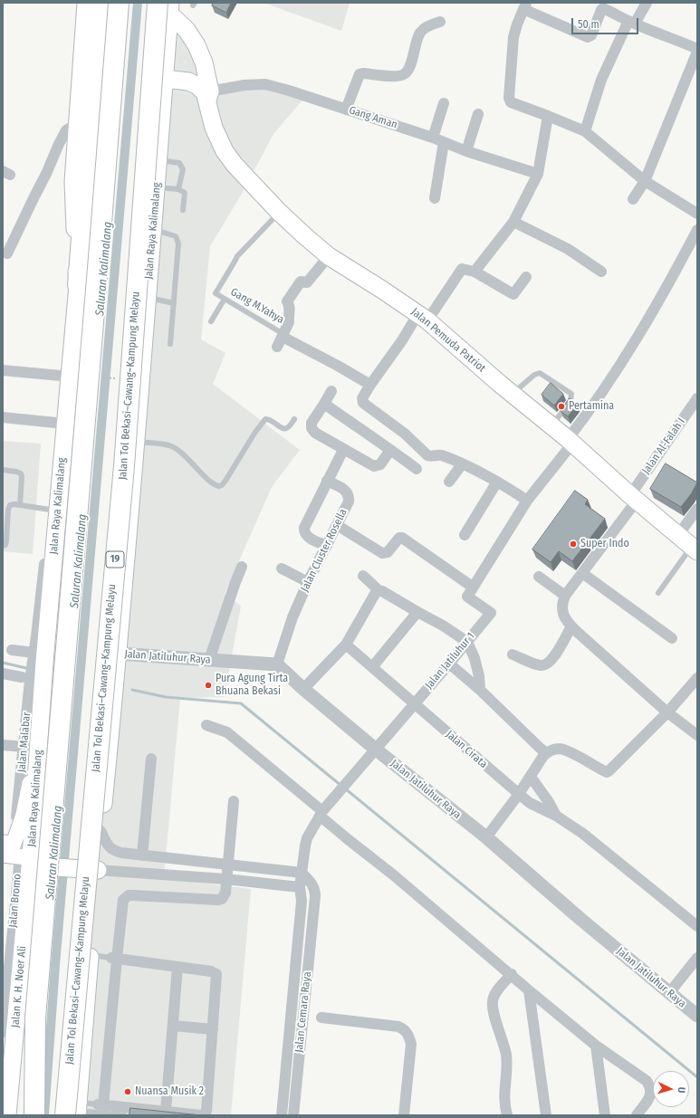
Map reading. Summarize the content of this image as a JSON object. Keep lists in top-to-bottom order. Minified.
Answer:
{"streets":{"highway":["Jalan Tol Bekasi–Cawang–Kampung Melayu","19"],"main road":["Jalan Raya Kalimalang","Jalan Pemuda Patriot","Jalan K. H. Noer Ali"],"street":["Gang Aman","Jalan Al-Falah I","Jalan Cluster Rosella","Jalan Jatiluhur Raya","Jalan Jatiluhur 1","Jalan Malabar","Jalan Cirata","Jalan Bromo","Jalan Cemara Raya"],"lane":["Gang M.Yahya"]},"crossings":[["Gang Aman","Jalan Pemuda Patriot"],["Jalan Raya Kalimalang","Jalan Pemuda Patriot"],["Jalan Raya Kalimalang","Jalan Tol Bekasi–Cawang–Kampung Melayu"],["Jalan Raya Kalimalang","Jalan Jatiluhur Raya"],["Jalan Raya Kalimalang","Jalan Malabar"],["Jalan Raya Kalimalang","Jalan Bromo"],["Jalan Raya Kalimalang","Jalan K. H. Noer Ali"],["Gang M.Yahya","Jalan Pemuda Patriot"],["Jalan Pemuda Patriot","Jalan Tol Bekasi–Cawang–Kampung Melayu"],["Jalan Pemuda Patriot","Jalan Al-Falah I"],["Jalan Pemuda Patriot","Jalan Jatiluhur 1"],["Jalan Cluster Rosella","Jalan Jatiluhur Raya"],["Jalan Jatiluhur Raya","Jalan Jatiluhur 1"],["Jalan Jatiluhur 1","Jalan Cirata"],["Jalan Jatiluhur 1","Jalan Cemara Raya"],["Jalan Bromo","Jalan K. H. Noer Ali"]],"water":["Saluran Kalimalang"],"places":["Pertamina","Super Indo","Pura Agung Tirta Bhuana Bekasi","Nuansa Musik 2"],"scale_bar":"50 m","north":"right"}
